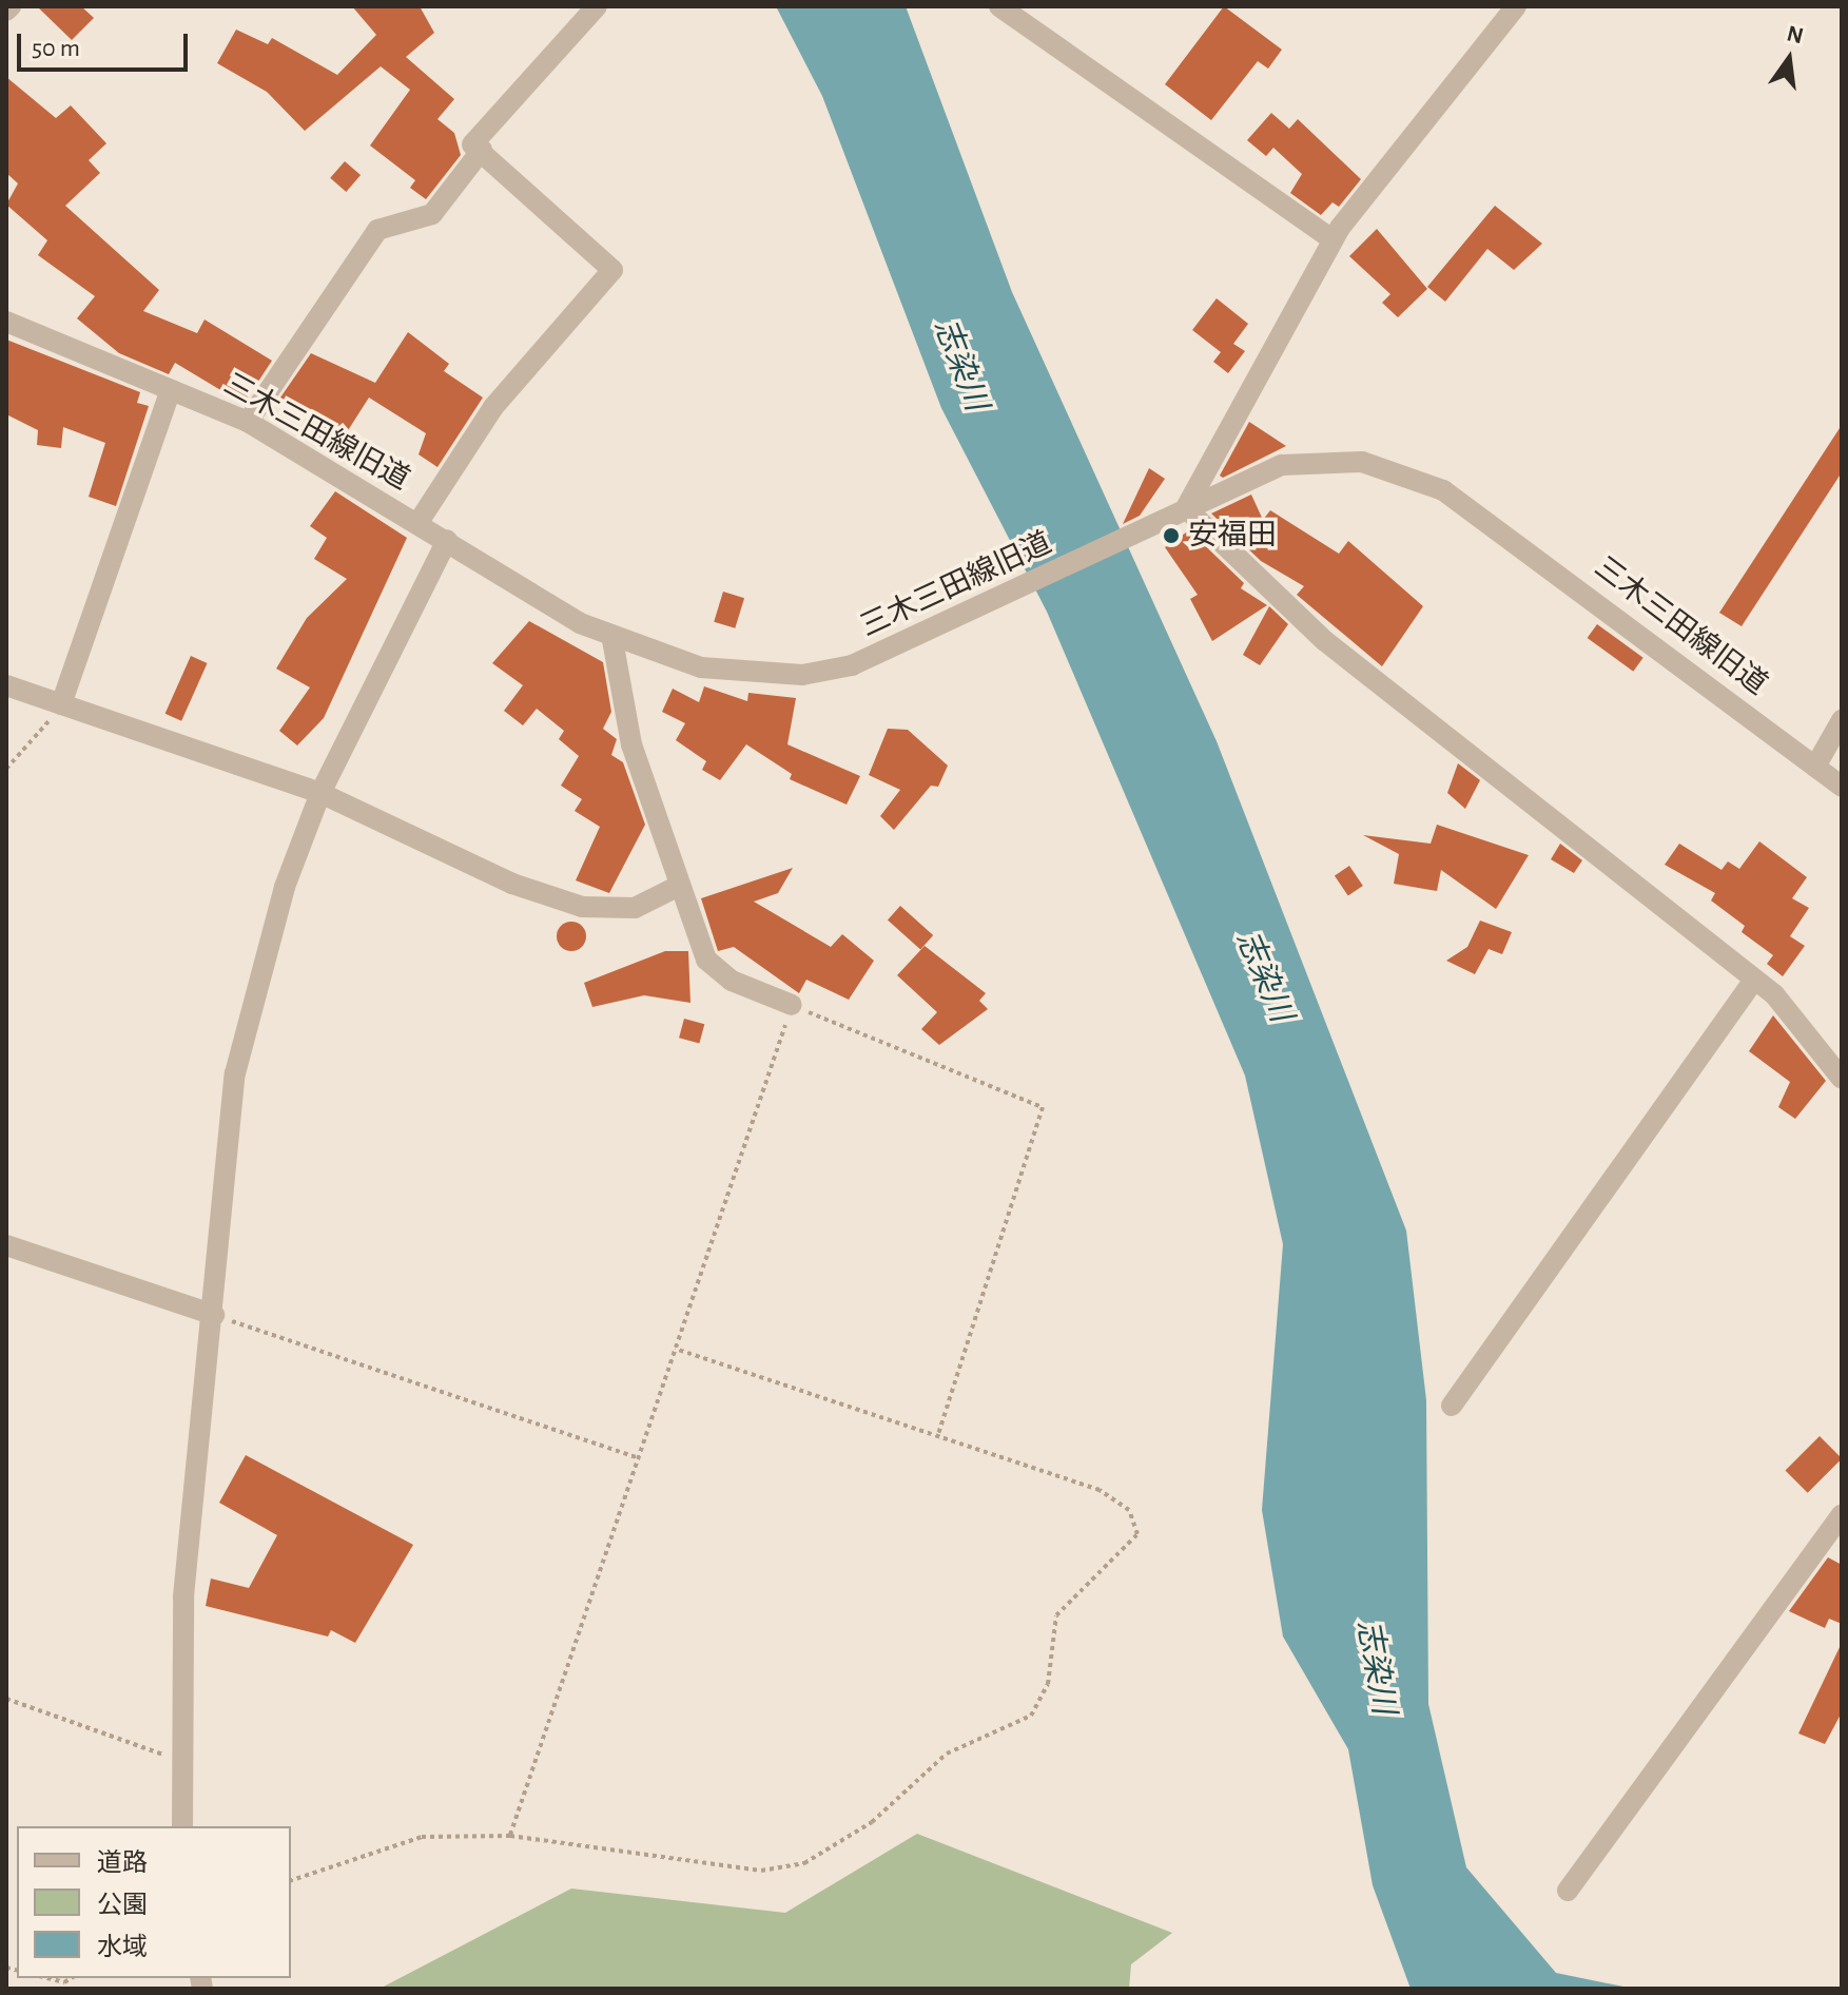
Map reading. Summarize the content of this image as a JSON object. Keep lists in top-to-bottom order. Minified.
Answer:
{"streets":{"street":["三木三田線旧道"]},"water":["志染川"],"places":["安福田"],"legend":["道路","公園","水域"],"scale_bar":"50 m","north":"top"}
